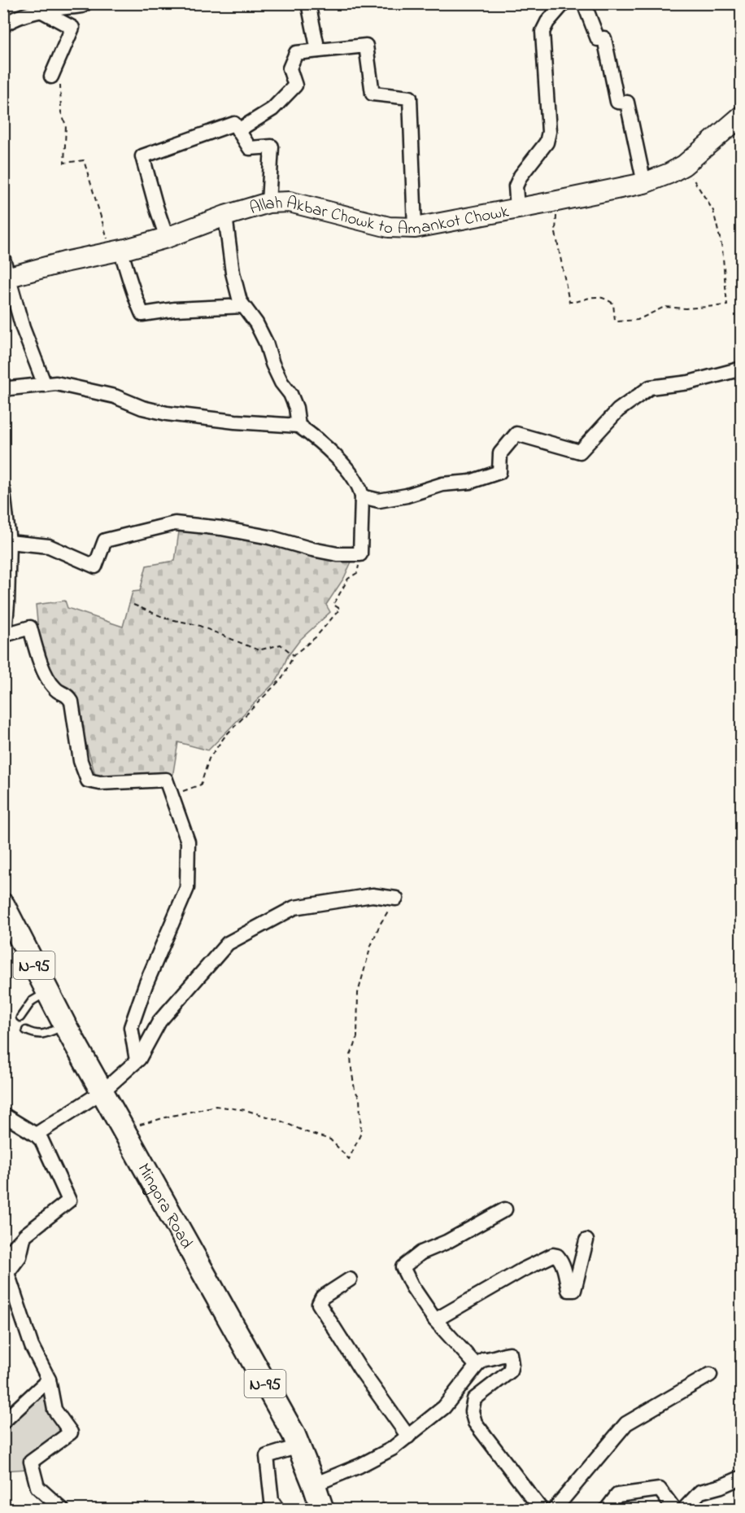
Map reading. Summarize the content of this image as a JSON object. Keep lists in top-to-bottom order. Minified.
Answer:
{"streets":{"main road":["Allah Akbar Chowk to Amankot Chowk","N-95","Mingora Road"]}}
